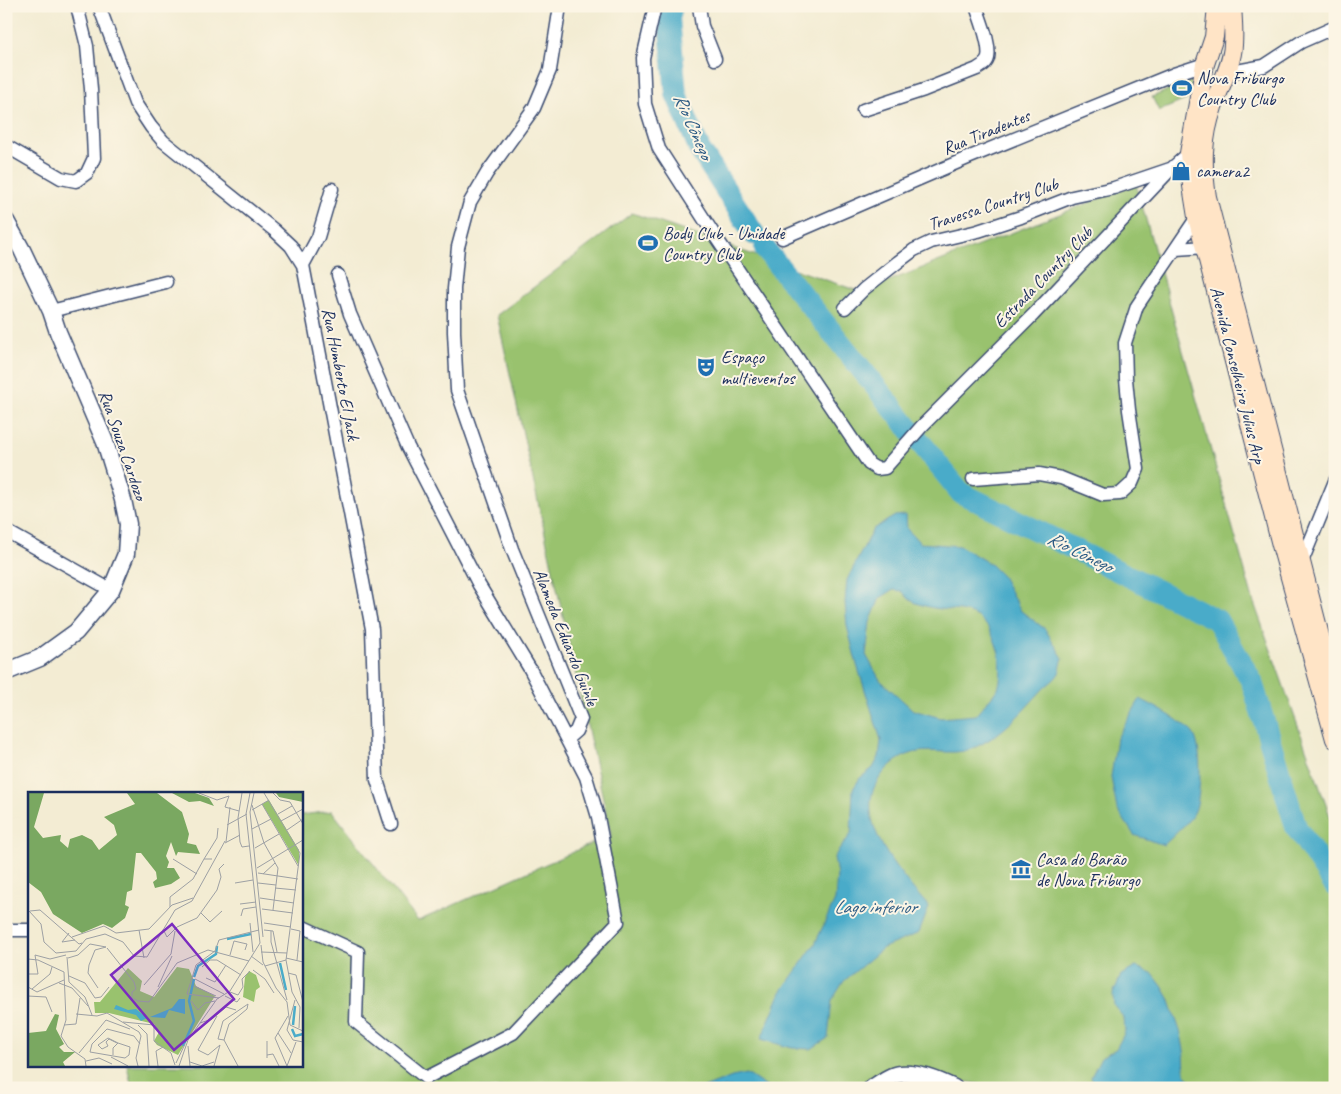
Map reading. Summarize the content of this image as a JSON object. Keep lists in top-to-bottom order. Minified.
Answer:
{"streets":{"main road":["Avenida Conselheiro Julius Arp"],"street":["Rua Tiradentes","Travessa Country Club","Estrada Country Club","Rua Humberto El Jack","Rua Souza Cardozo","Alameda Eduardo Guinle"]},"crossings":[["Rua Tiradentes","Avenida Conselheiro Julius Arp"],["Travessa Country Club","Estrada Country Club"],["Estrada Country Club","Avenida Conselheiro Julius Arp"]],"water":["Rio Cônego","Lago inferior"],"places":{"sports":["Nova Friburgo Country Club","Body Club - Unidade Country Club"],"shop":["camera2"],"theatre":["Espaço multieventos"],"museum":["Casa do Barão de Nova Friburgo"]}}
